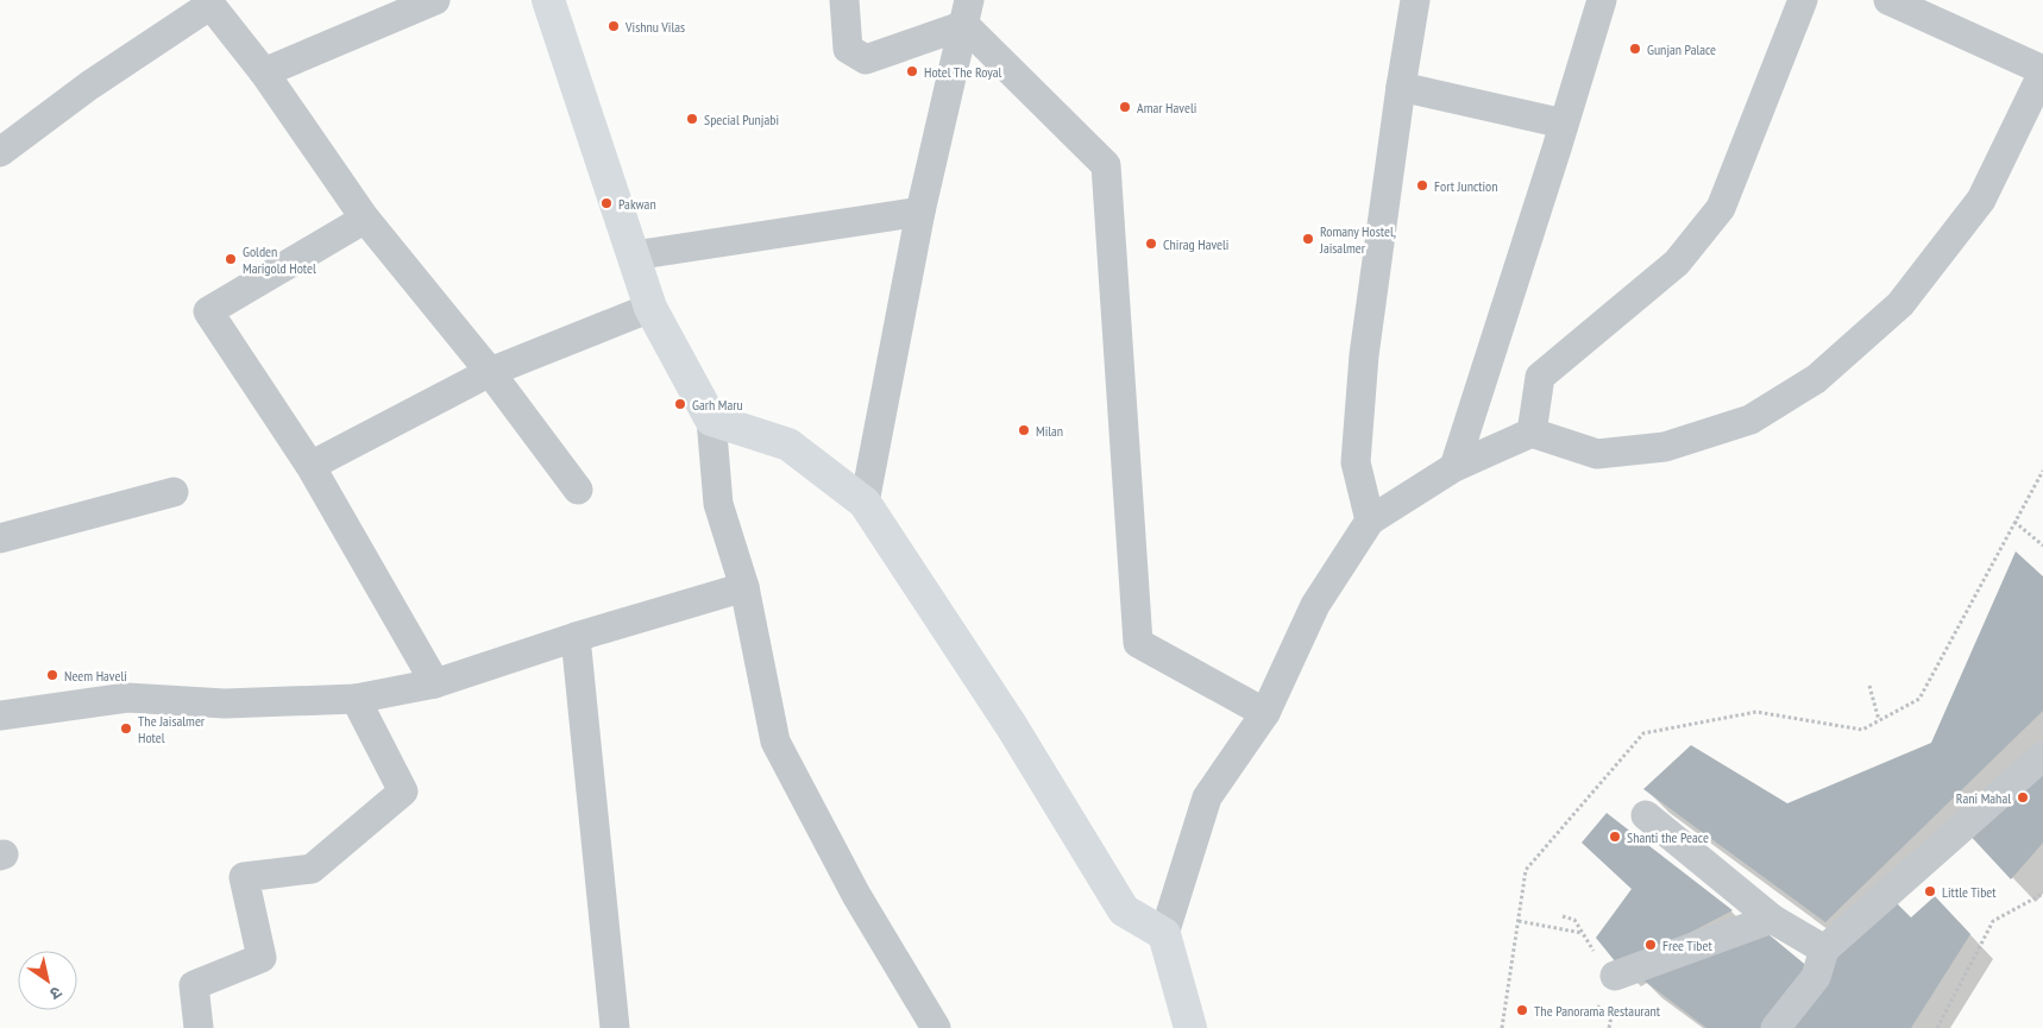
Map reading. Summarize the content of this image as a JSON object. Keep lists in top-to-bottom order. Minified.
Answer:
{"places":["Vishnu Vilas","Gunjan Palace","Hotel The Royal","Amar Haveli","Special Punjabi","Fort Junction","Pakwan","Romany Hostel, Jaisalmer","Chirag Haveli","Golden Marigold Hotel","Garh Maru","Milan","Neem Haveli","The Jaisalmer Hotel","Rani Mahal","Shanti the Peace","Little Tibet","Free Tibet","The Panorama Restaurant"],"north":"bottom right"}
